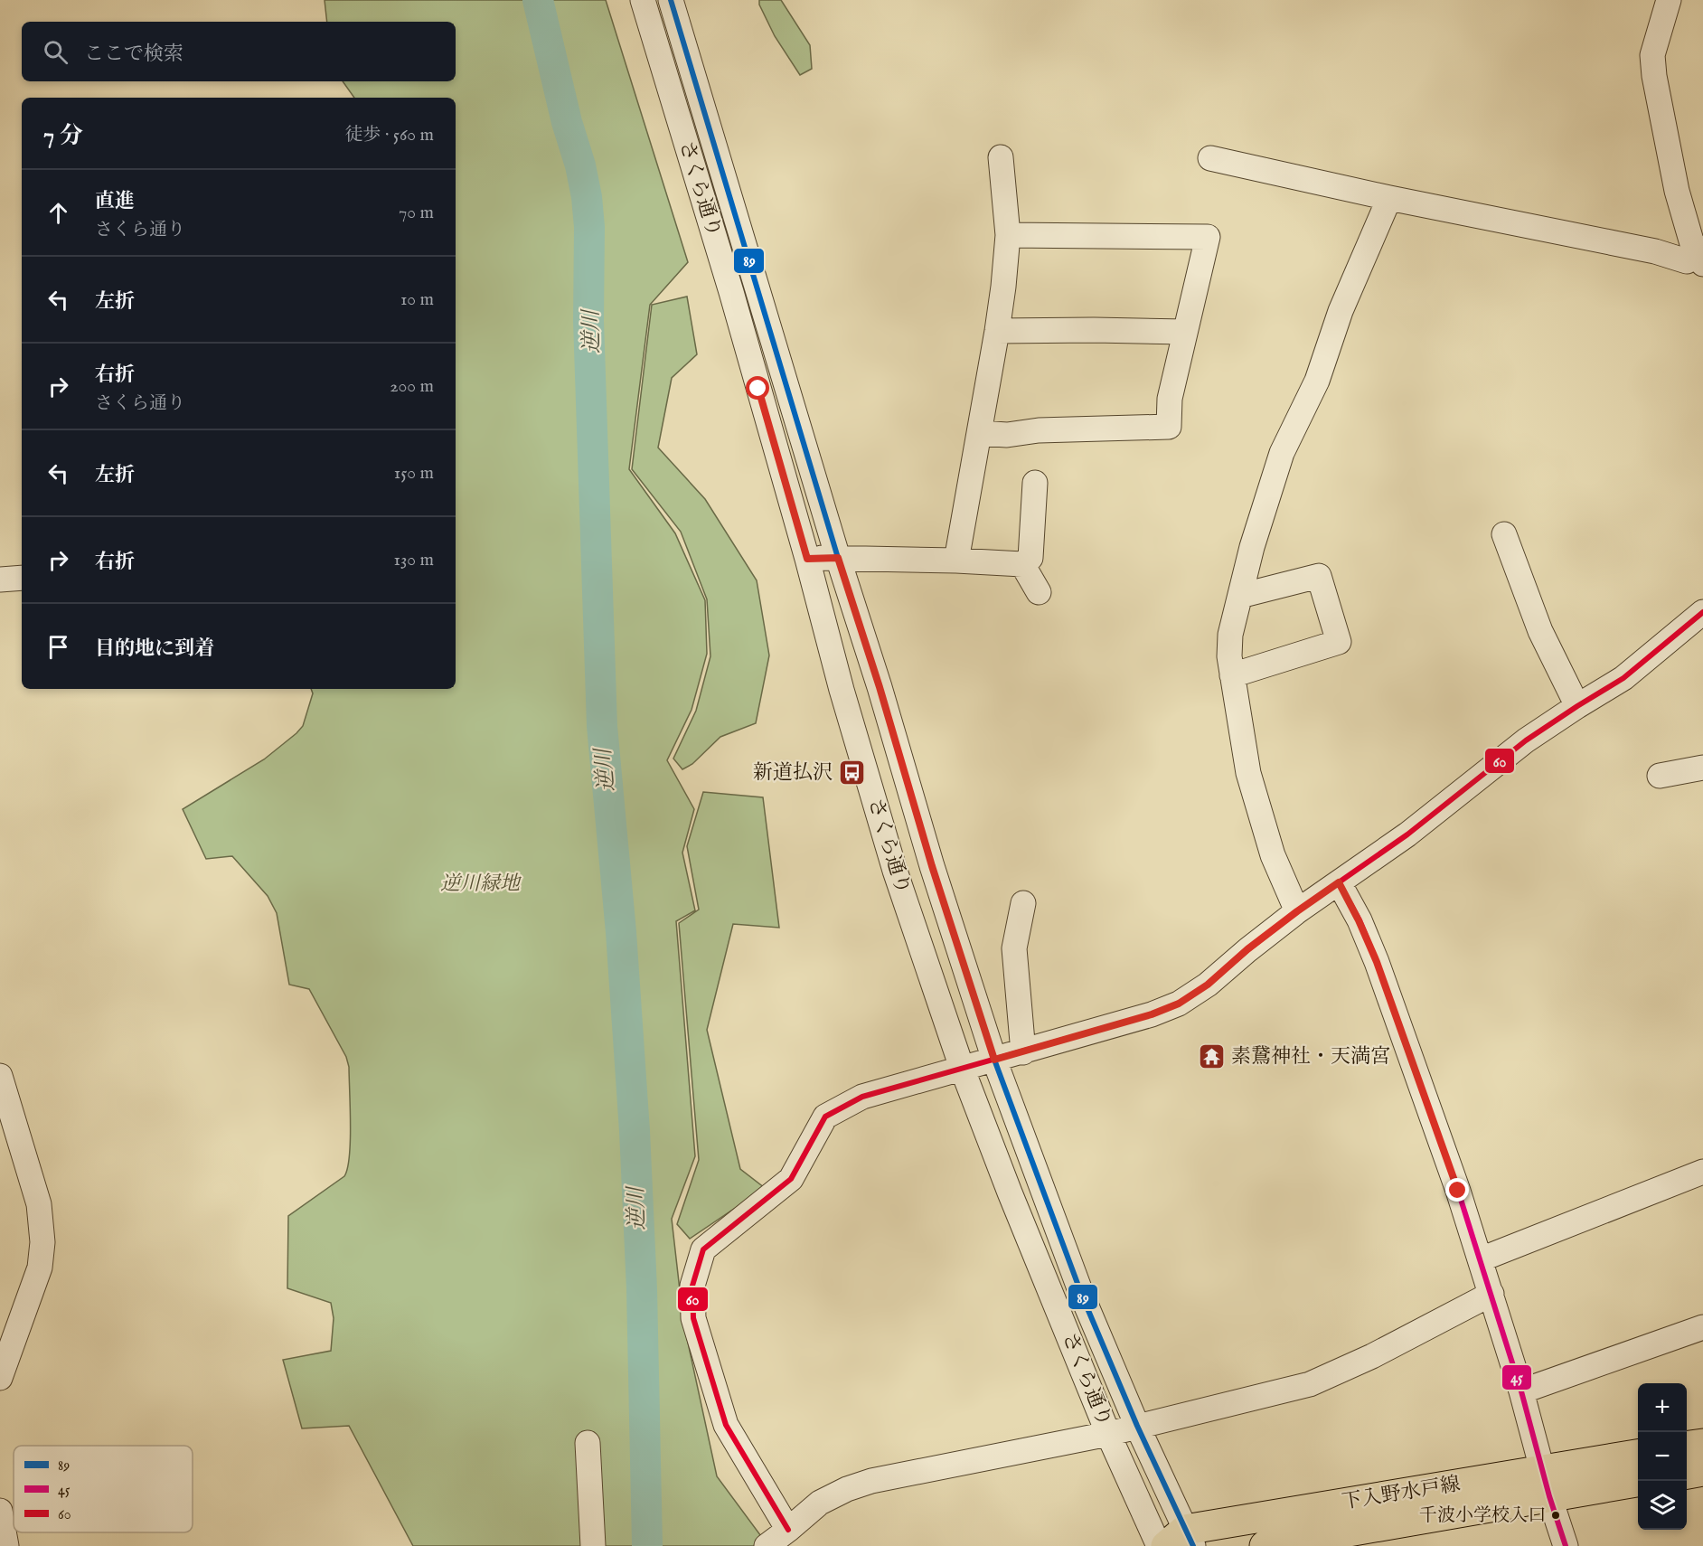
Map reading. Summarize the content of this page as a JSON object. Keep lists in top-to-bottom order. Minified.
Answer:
{"streets":{"main road":["下入野水戸線"],"street":["さくら通り"]},"crossings":[["さくら通り","下入野水戸線"]],"water":["逆川"],"parks":["逆川緑地"],"places":{"bus stop":["新道払沢"],"temple":["素鵞神社・天満宮"],"other":["千波小学校入口"]},"lines":["transit line 89","transit line 60","transit line 45"],"legend":["89","45","60"],"page":{"search":"ここで検索","heading":["7 分","徒歩 · 560 m"],"list":[["直進","さくら通り","70 m"],["左折","10 m"],["右折","さくら通り","200 m"],["左折","150 m"],["右折","130 m"],"目的地に到着"],"map_buttons":["+","−"]}}
